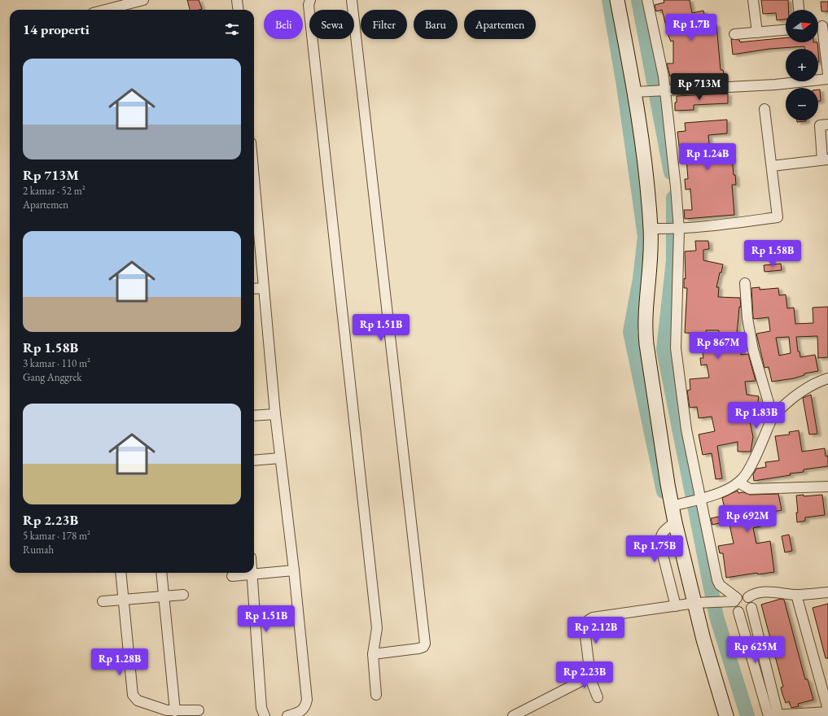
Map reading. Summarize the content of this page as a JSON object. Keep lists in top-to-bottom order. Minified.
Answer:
{"north":"right","page":{"map_buttons":["+","−"],"chip":["Beli","Sewa","Filter","Baru","Apartemen"],"heading":"14 properti","price":["Rp 1.7B","Rp 713M","Rp 1.24B","Rp 1.58B","Rp 1.51B","Rp 867M","Rp 1.83B","Rp 692M","Rp 1.75B","Rp 1.51B","Rp 2.12B","Rp 625M","Rp 1.28B","Rp 2.23B"],"list":[{"name":"Rp 713M","note":"2 kamar · 52 m² · Apartemen"},{"name":"Rp 1.58B","note":"3 kamar · 110 m² · Gang Anggrek"},{"name":"Rp 2.23B","note":"5 kamar · 178 m² · Rumah"}]}}
